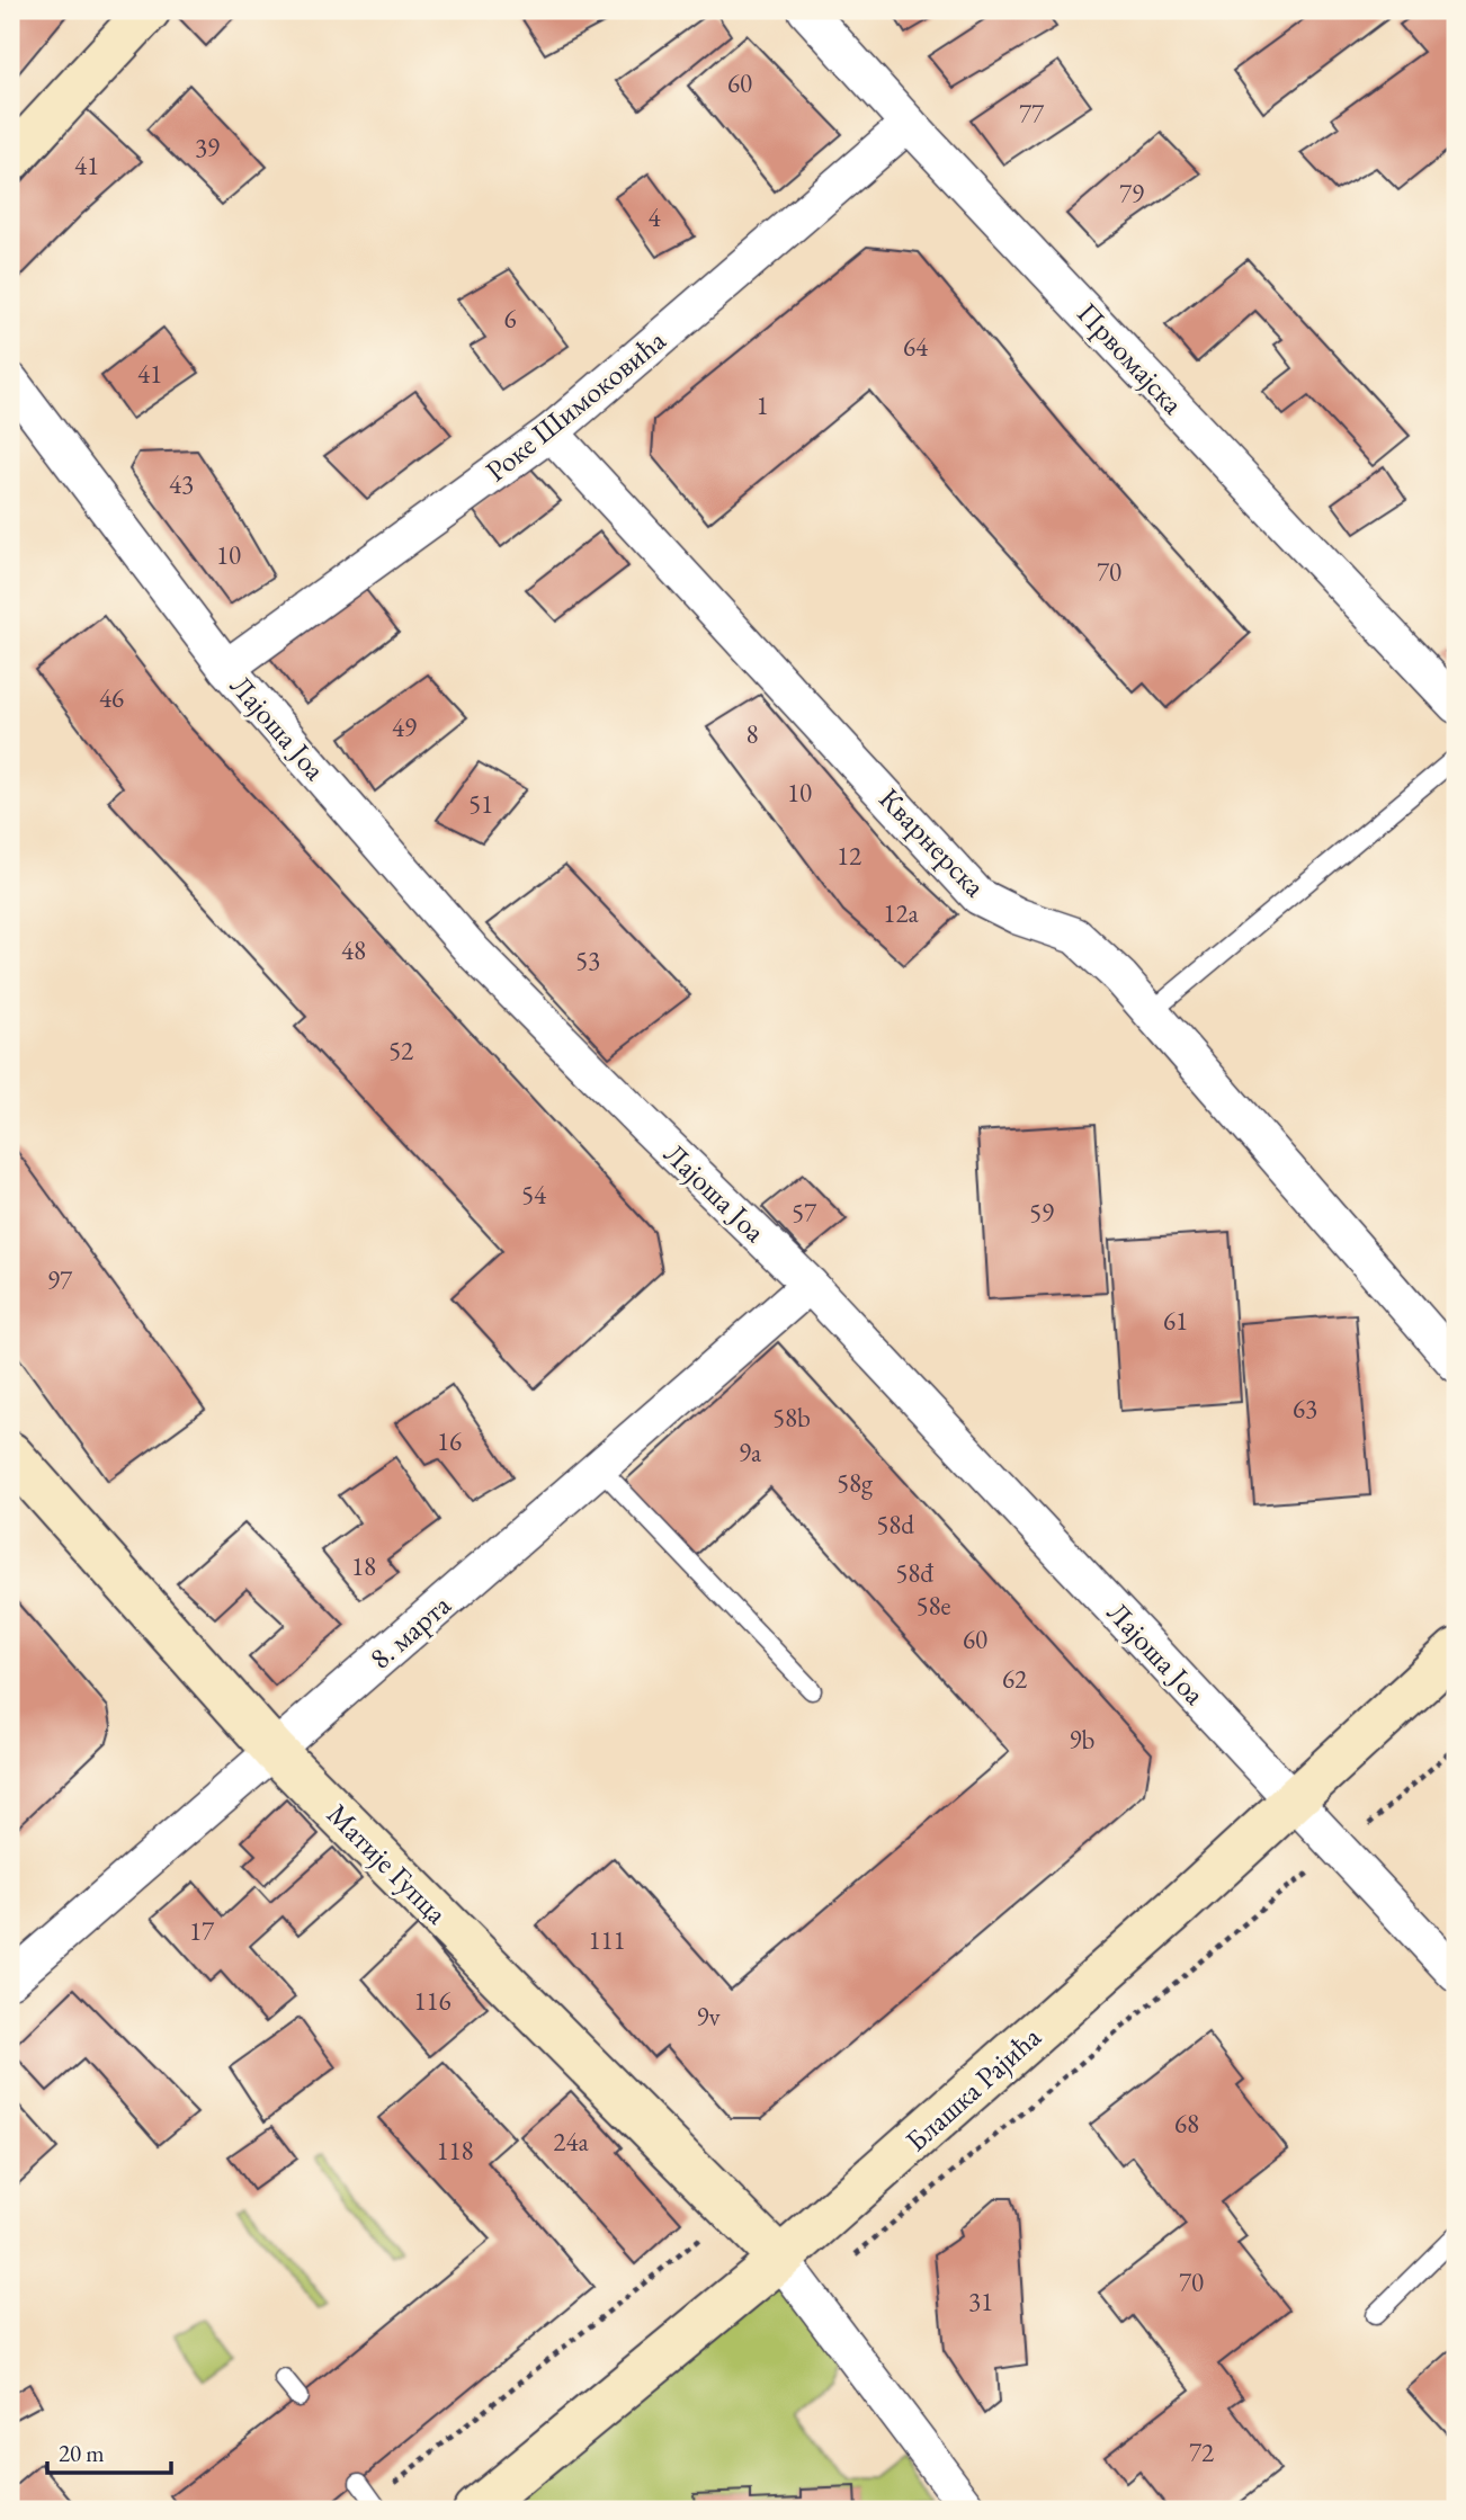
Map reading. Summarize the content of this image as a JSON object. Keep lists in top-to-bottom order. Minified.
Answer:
{"streets":{"street":["Првомајска","Роке Шимоковића","Лајоша Јоа","Кварнерска","8. марта","Матије Гупца","Блашка Рајића"]},"crossings":[["Првомајска","Роке Шимоковића"],["Роке Шимоковића","Лајоша Јоа"],["Роке Шимоковића","Кварнерска"],["Лајоша Јоа","8. марта"],["Лајоша Јоа","Блашка Рајића"],["8. марта","Матије Гупца"],["Матије Гупца","Блашка Рајића"]],"house_numbers":["60","77","39","41","79","4","6","64","41","1","43","10","70","46","49","8","10","51","12","12a","48","53","52","54","57","59","97","61","63","58b","16","9a","58g","58d","18","58đ","58e","60","62","9b","17","111","116","9v","68","24a","118","70","31","72"],"scale_bar":"20 m"}
